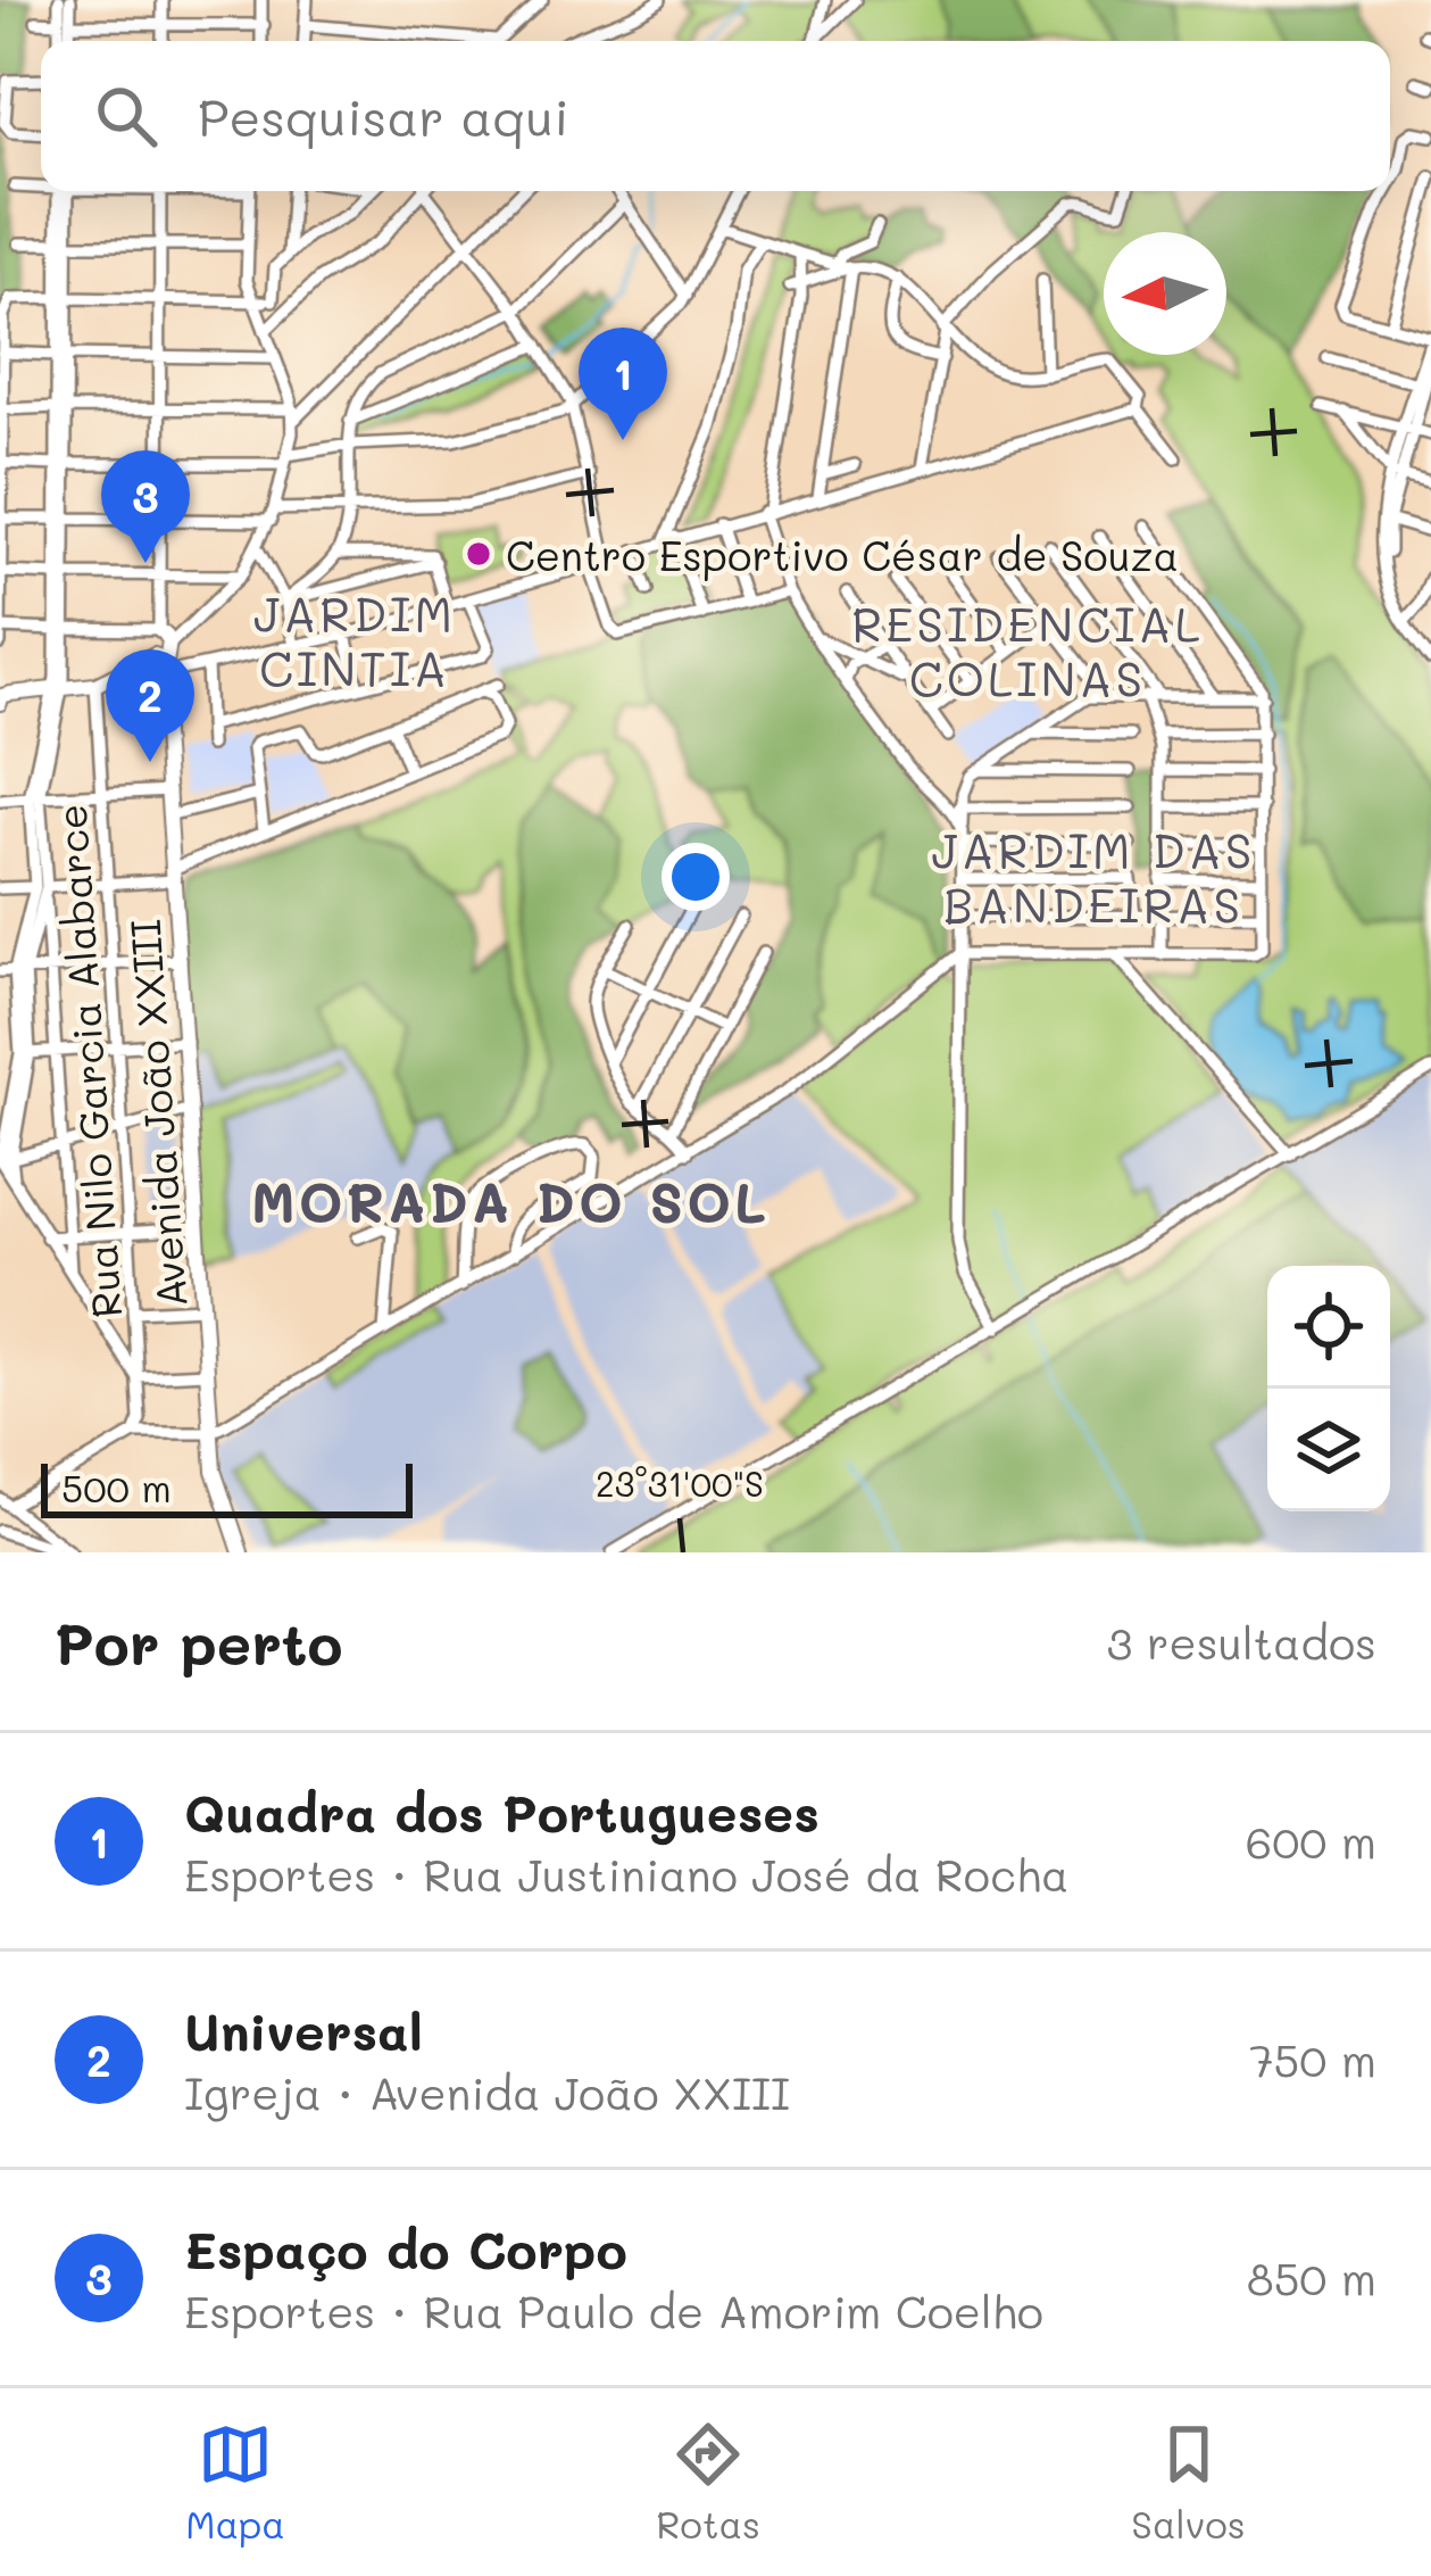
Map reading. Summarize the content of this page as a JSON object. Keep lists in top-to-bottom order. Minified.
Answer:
{"streets":{"main road":["Avenida João XXIII"],"street":["Rua Nilo Garcia Alabarce"]},"districts":["JARDIM CINTIA","RESIDENCIAL COLINAS","JARDIM DAS BANDEIRAS","MORADA DO SOL"],"places":["Centro Esportivo César de Souza"],"scale_bar":"500 m","north":"left","page":{"search":"Pesquisar aqui","pins":["1","3","2"],"scale":"500 m","heading":["Por perto","3 resultados"],"list":[{"mark":"1","name":"Quadra dos Portugueses","note":"Esportes · Rua Justiniano José da Rocha","value":"600 m"},{"mark":"2","name":"Universal","note":"Igreja · Avenida João XXIII","value":"750 m"},{"mark":"3","name":"Espaço do Corpo","note":"Esportes · Rua Paulo de Amorim Coelho","value":"850 m"}],"nav":["Mapa","Rotas","Salvos"]},"coordinates":["23°31'00\"S"]}
